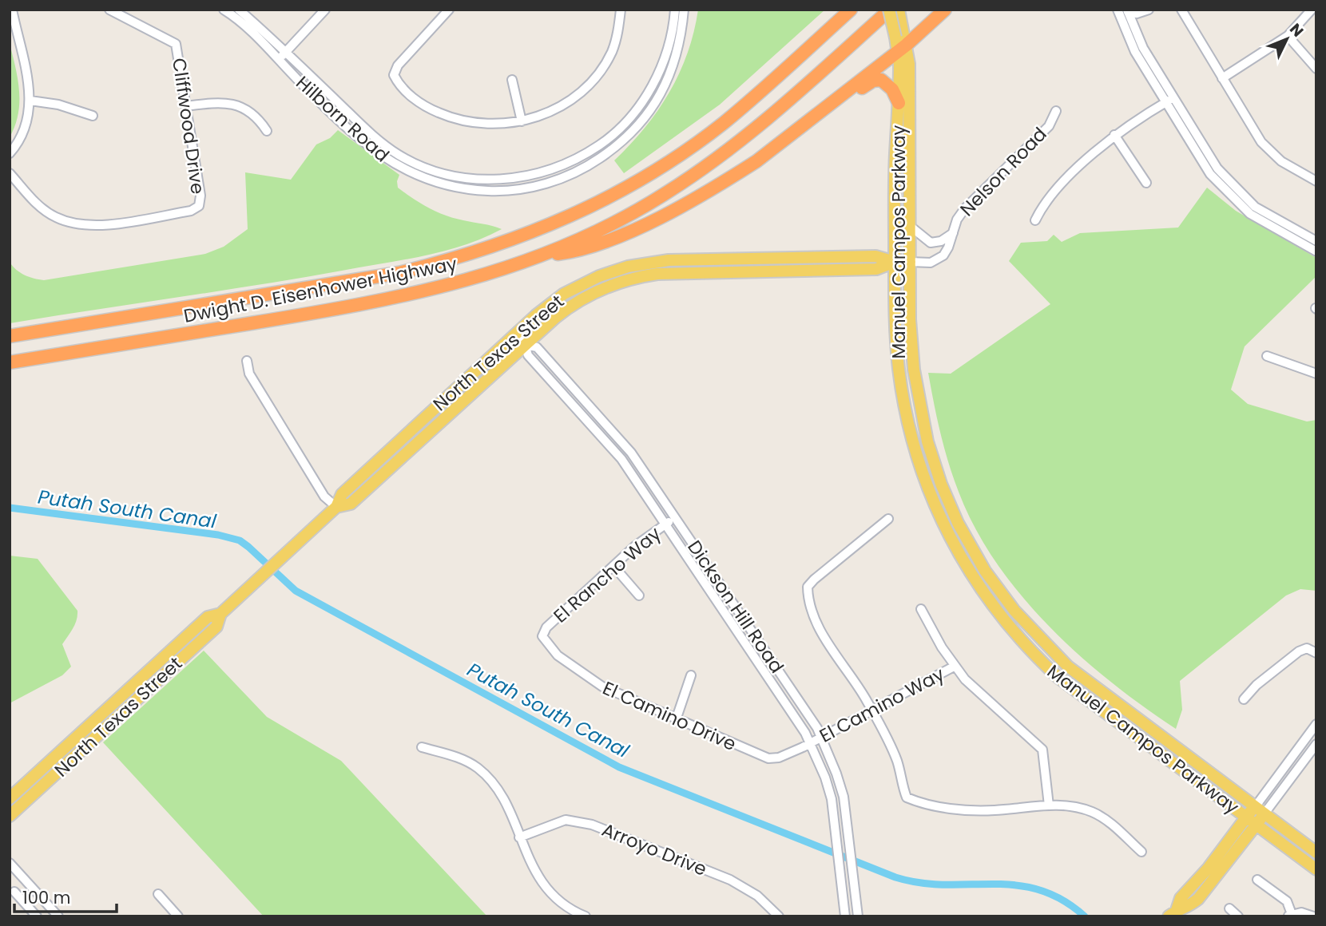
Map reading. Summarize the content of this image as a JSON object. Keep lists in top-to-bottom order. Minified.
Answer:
{"streets":{"highway":["Dwight D. Eisenhower Highway"],"main road":["Manuel Campos Parkway","North Texas Street"],"street":["Hilborn Road","Cliffwood Drive","Nelson Road","El Rancho Way","Dickson Hill Road","El Camino Way","El Camino Drive","Arroyo Drive"]},"crossings":[["Nelson Road","Manuel Campos Parkway"],["Nelson Road","North Texas Street"],["Manuel Campos Parkway","Dwight D. Eisenhower Highway"],["Manuel Campos Parkway","North Texas Street"],["North Texas Street","Dickson Hill Road"],["El Rancho Way","Dickson Hill Road"],["El Rancho Way","El Camino Drive"],["Dickson Hill Road","El Camino Way"],["Dickson Hill Road","El Camino Drive"],["El Camino Way","El Camino Drive"]],"water":["Putah South Canal"],"scale_bar":"100 m","north":"top right"}
